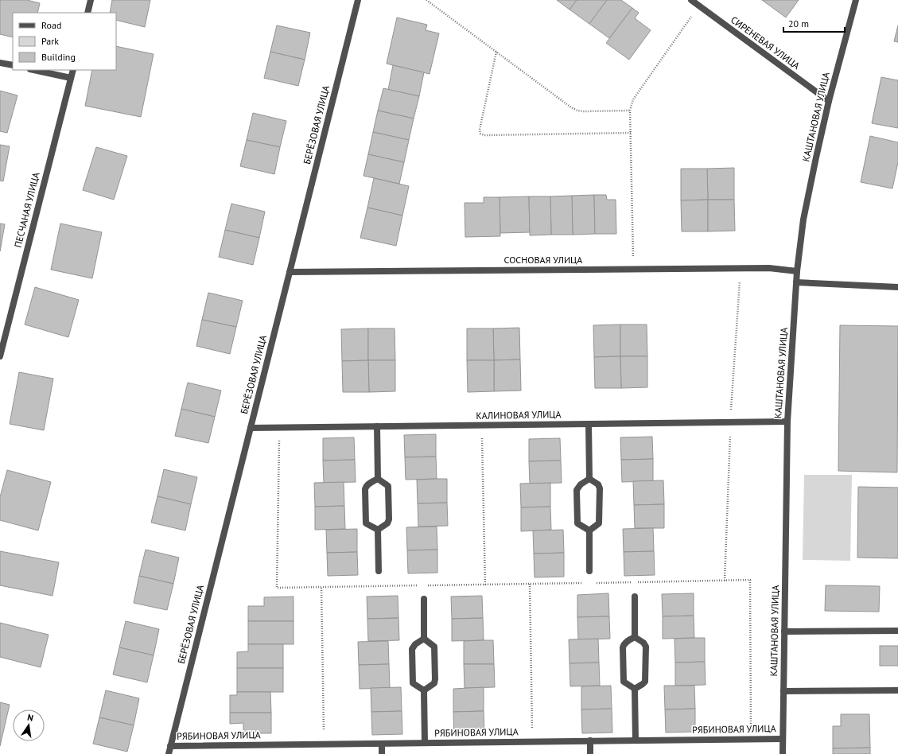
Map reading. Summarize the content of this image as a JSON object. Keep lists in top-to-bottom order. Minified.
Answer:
{"streets":{"street":["СИРЕНЕВАЯ УЛИЦА","КАШТАНОВАЯ УЛИЦА","БЕРЁЗОВАЯ УЛИЦА","ПЕСЧАНАЯ УЛИЦА","СОСНОВАЯ УЛИЦА","КАЛИНОВАЯ УЛИЦА","РЯБИНОВАЯ УЛИЦА"]},"crossings":[["СИРЕНЕВАЯ УЛИЦА","КАШТАНОВАЯ УЛИЦА"],["КАШТАНОВАЯ УЛИЦА","СОСНОВАЯ УЛИЦА"],["КАШТАНОВАЯ УЛИЦА","КАЛИНОВАЯ УЛИЦА"],["КАШТАНОВАЯ УЛИЦА","РЯБИНОВАЯ УЛИЦА"],["БЕРЁЗОВАЯ УЛИЦА","СОСНОВАЯ УЛИЦА"],["БЕРЁЗОВАЯ УЛИЦА","КАЛИНОВАЯ УЛИЦА"],["БЕРЁЗОВАЯ УЛИЦА","РЯБИНОВАЯ УЛИЦА"]],"legend":["Road","Park","Building"],"scale_bar":"20 m","north":"top"}
